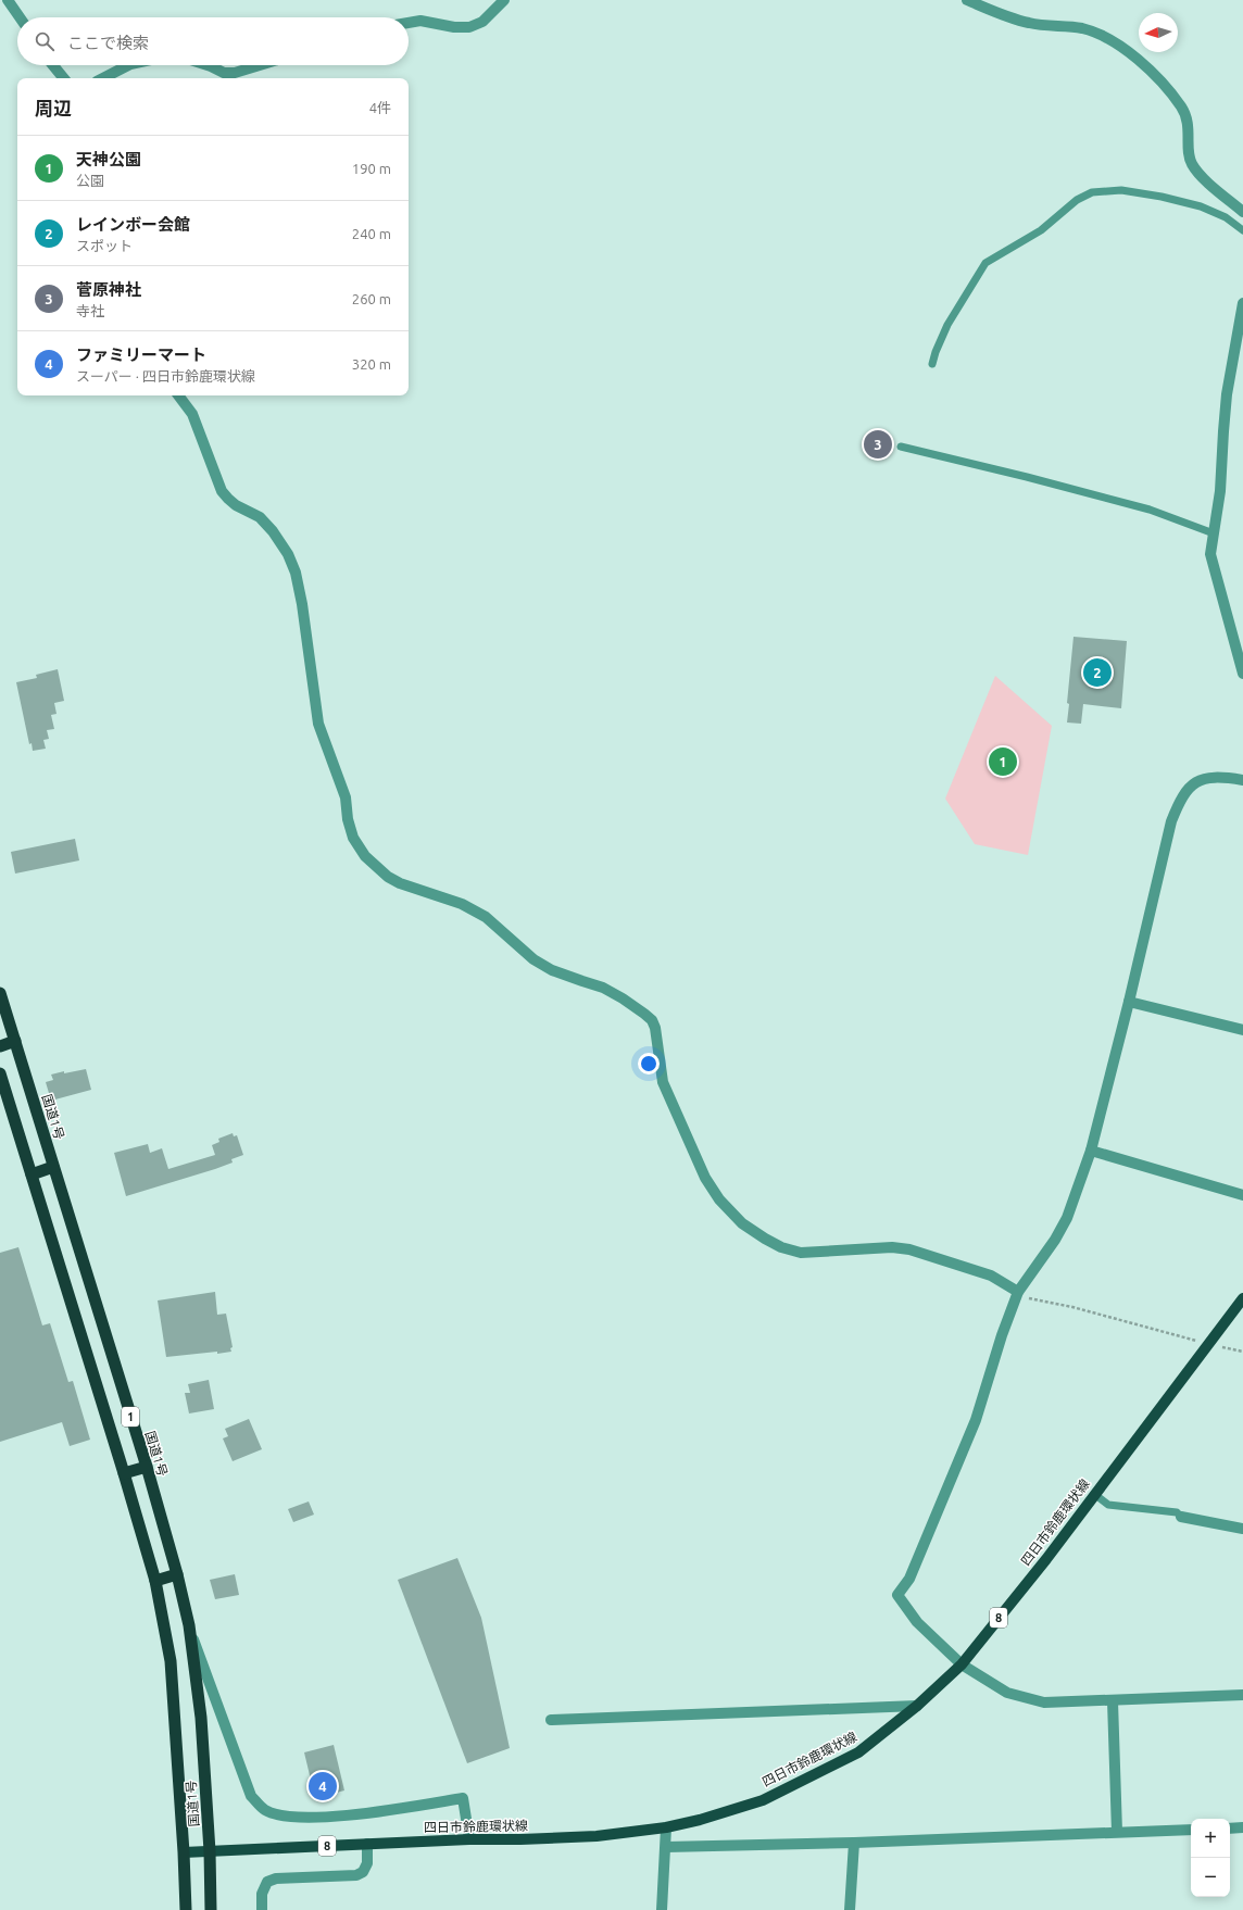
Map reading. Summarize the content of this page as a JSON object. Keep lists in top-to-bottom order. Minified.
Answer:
{"streets":{"highway":["国道1号","1"],"main road":["四日市鈴鹿環状線","8"]},"crossings":[["国道1号","四日市鈴鹿環状線"]],"north":"left","page":{"search":"ここで検索","heading":["周辺","4件"],"list":[{"mark":"1","name":"天神公園","note":"公園","value":"190 m"},{"mark":"2","name":"レインボー会館","note":"スポット","value":"240 m"},{"mark":"3","name":"菅原神社","note":"寺社","value":"260 m"},{"mark":"4","name":"ファミリーマート","note":"スーパー · 四日市鈴鹿環状線","value":"320 m"}],"pins":["3","2","1","4"],"map_buttons":["+","−"]}}
